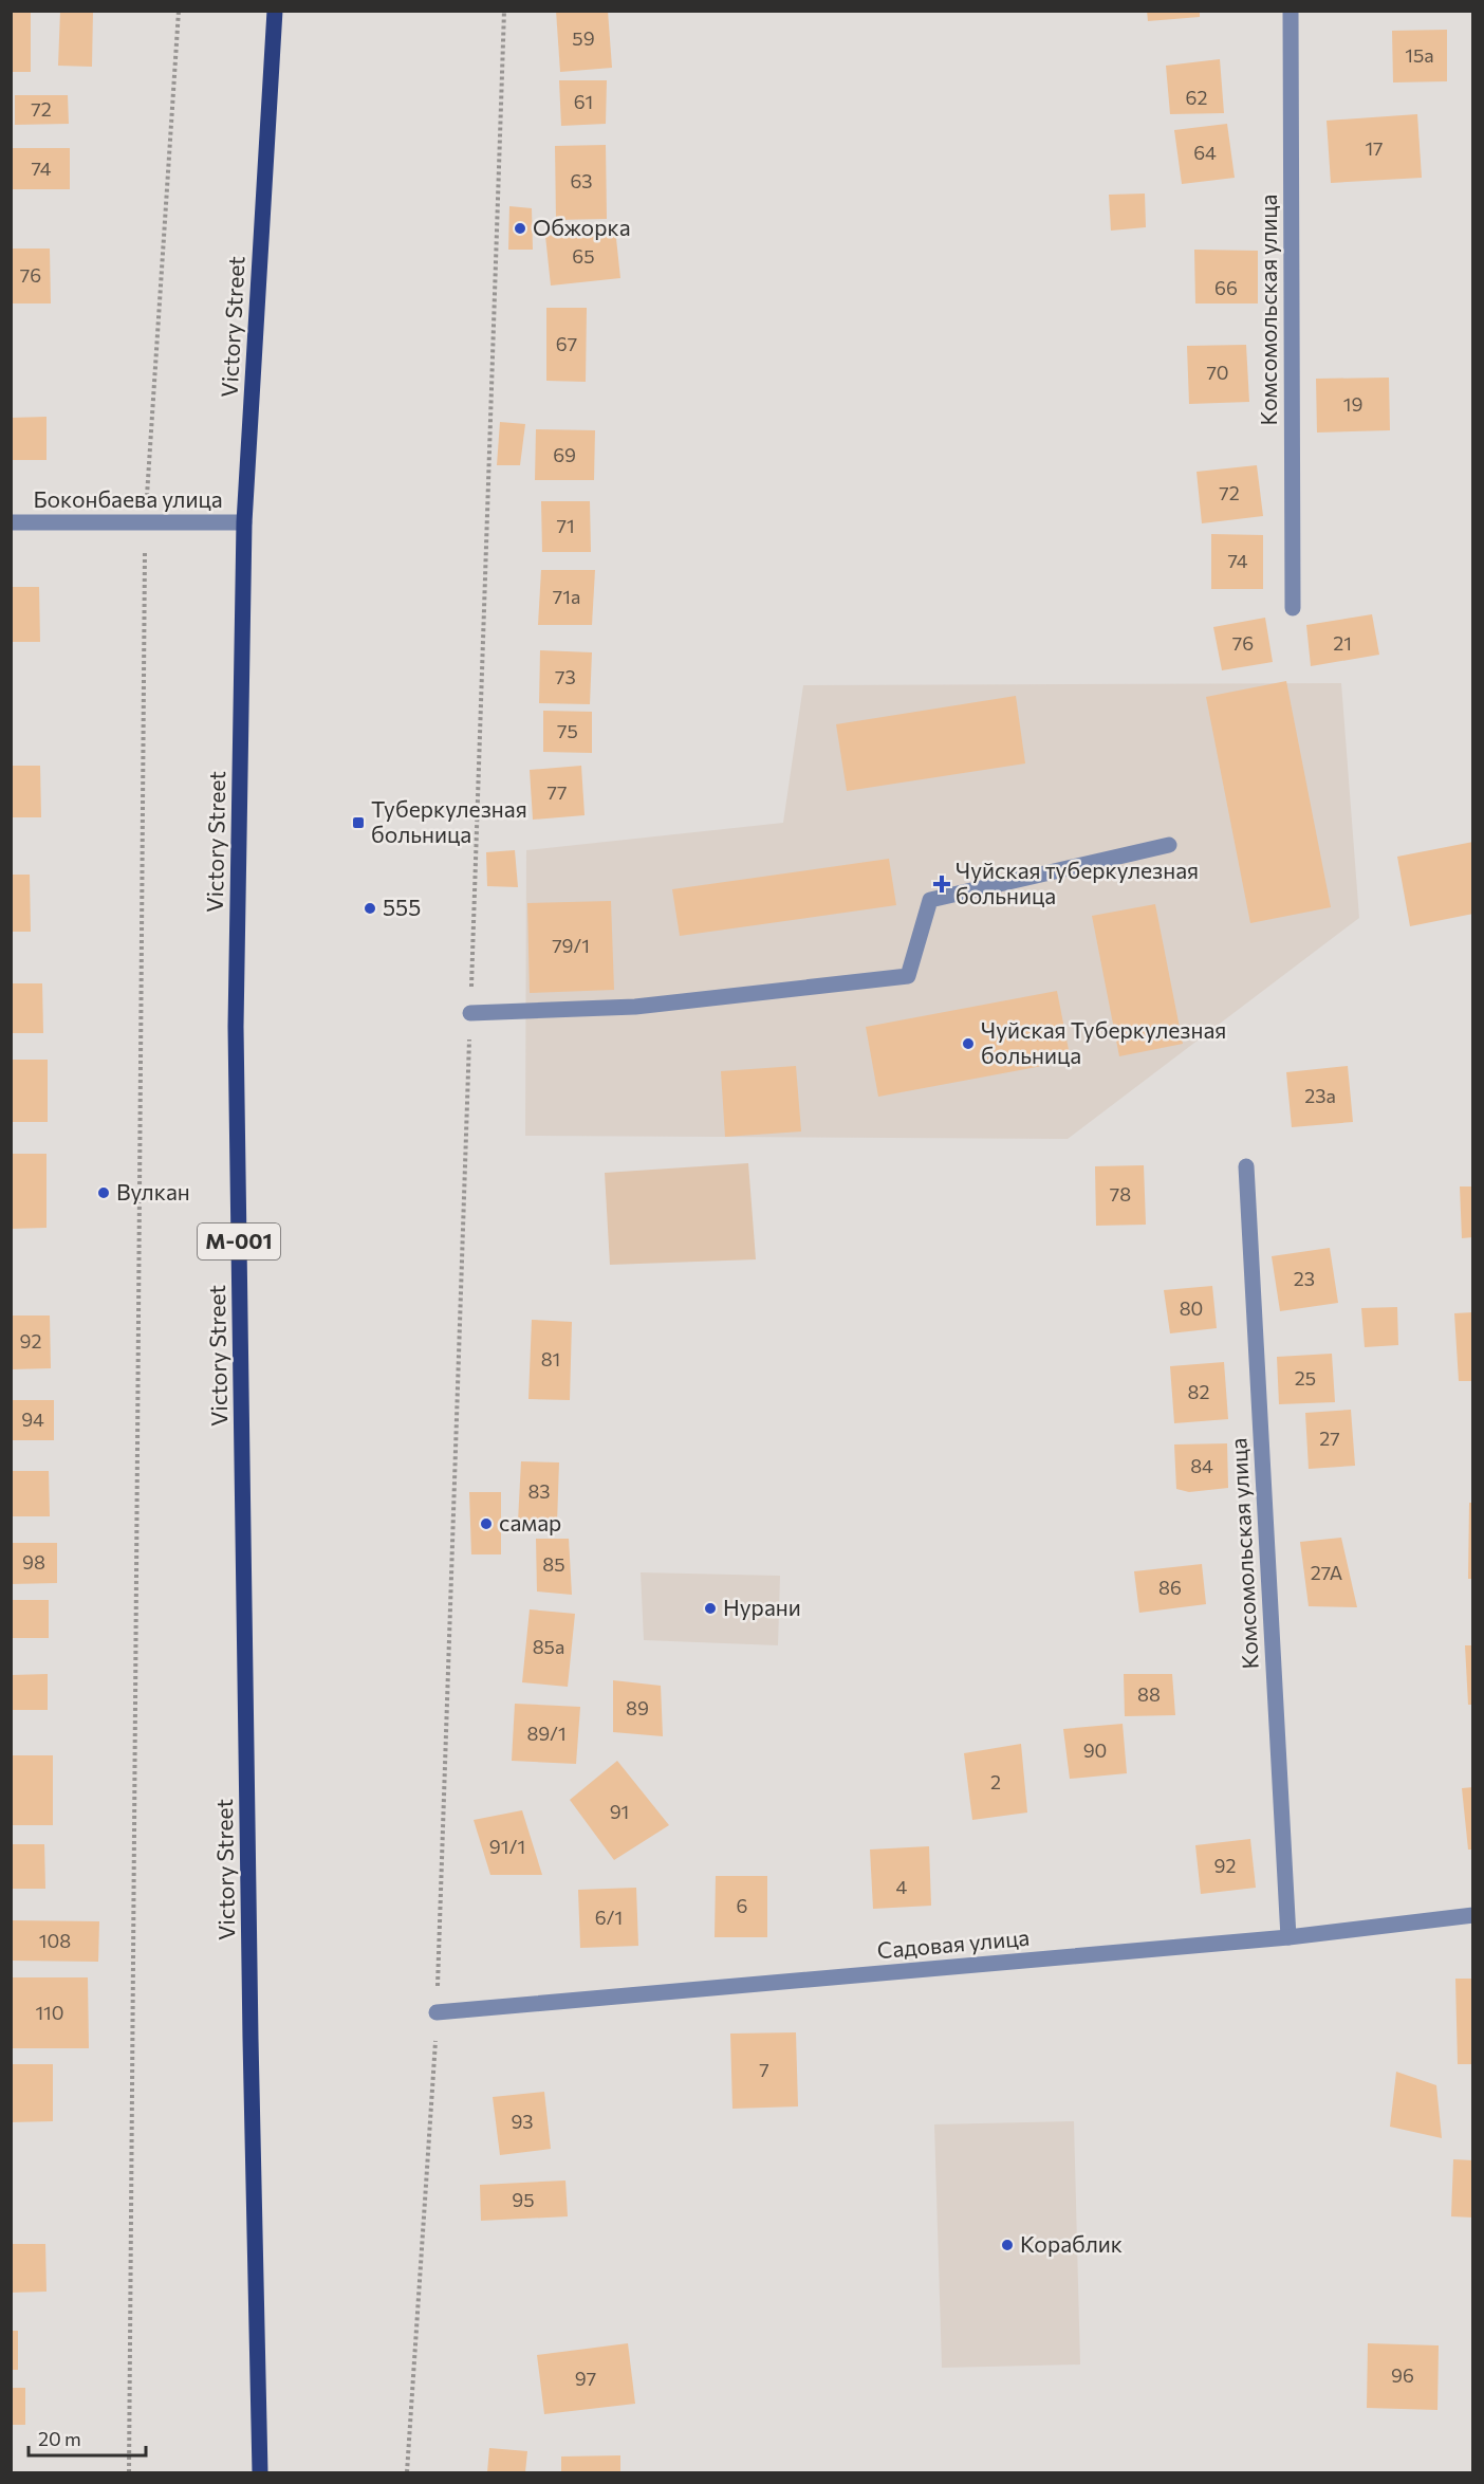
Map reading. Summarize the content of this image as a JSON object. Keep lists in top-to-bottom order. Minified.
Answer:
{"streets":{"main road":["Victory Street","М-001"],"street":["Комсомольская улица","Боконбаева улица","Садовая улица"]},"crossings":[["Комсомольская улица","Садовая улица"],["Victory Street","Боконбаева улица"]],"places":{"other":["Обжорка","555","Чуйская Туберкулезная больница","Вулкан","самар","Нурани","Кораблик"],"transit":["Туберкулезная больница"],"health":["Чуйская туберкулезная больница"]},"house_numbers":["59","15а","62","61","72","17","64","74","63","65","76","66","67","70","19","69","72","71","74","71а","76","21","73","75","77","79/1","23а","78","23","80","92","81","25","82","94","27","84","83","98","85","27А","86","85а","88","89","89/1","90","2","91","91/1","92","4","6","6/1","108","110","7","93","95","96","97"],"scale_bar":"20 m"}
